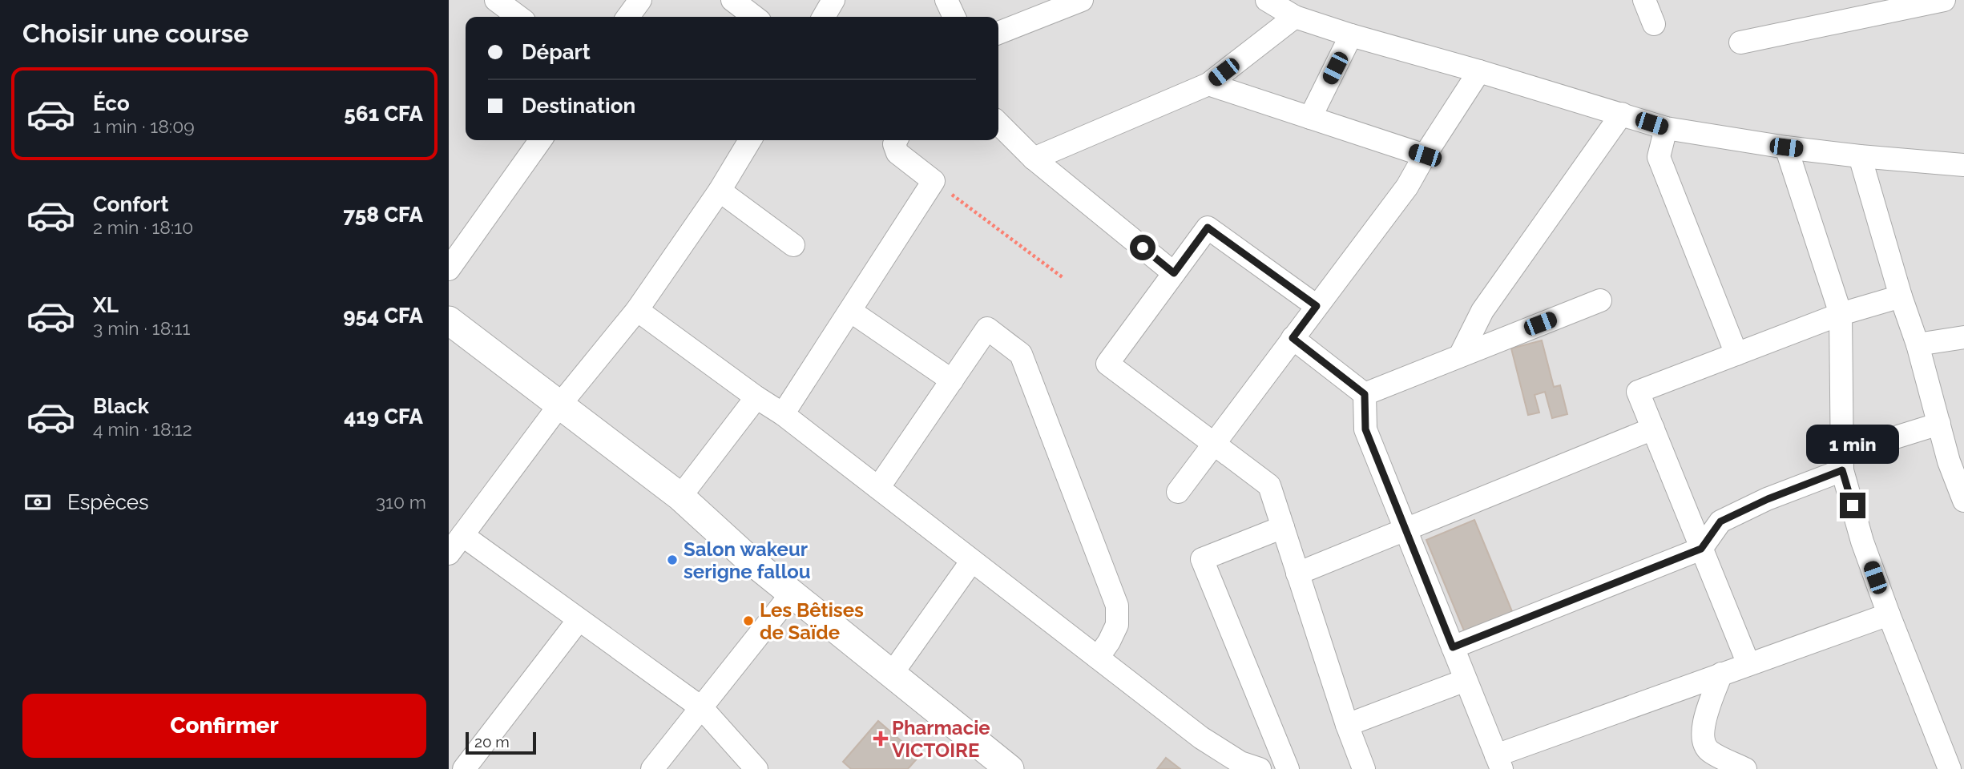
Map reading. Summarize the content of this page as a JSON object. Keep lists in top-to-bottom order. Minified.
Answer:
{"places":{"other":["Salon wakeur serigne fallou","Les Bêtises de Saïde"],"health":["Pharmacie VICTOIRE"]},"scale_bar":"20 m","page":{"heading":"Choisir une course","banner":["Départ","Destination"],"list":[{"name":"Éco","note":"1 min · 18:09","value":"561 CFA"},{"name":"Confort","note":"2 min · 18:10","value":"758 CFA"},{"name":"XL","note":"3 min · 18:11","value":"954 CFA"},{"name":"Black","note":"4 min · 18:12","value":"419 CFA"}],"bubble":"1 min","pay":["Espèces","310 m"],"buttons":"Confirmer","scale":"20 m"}}
